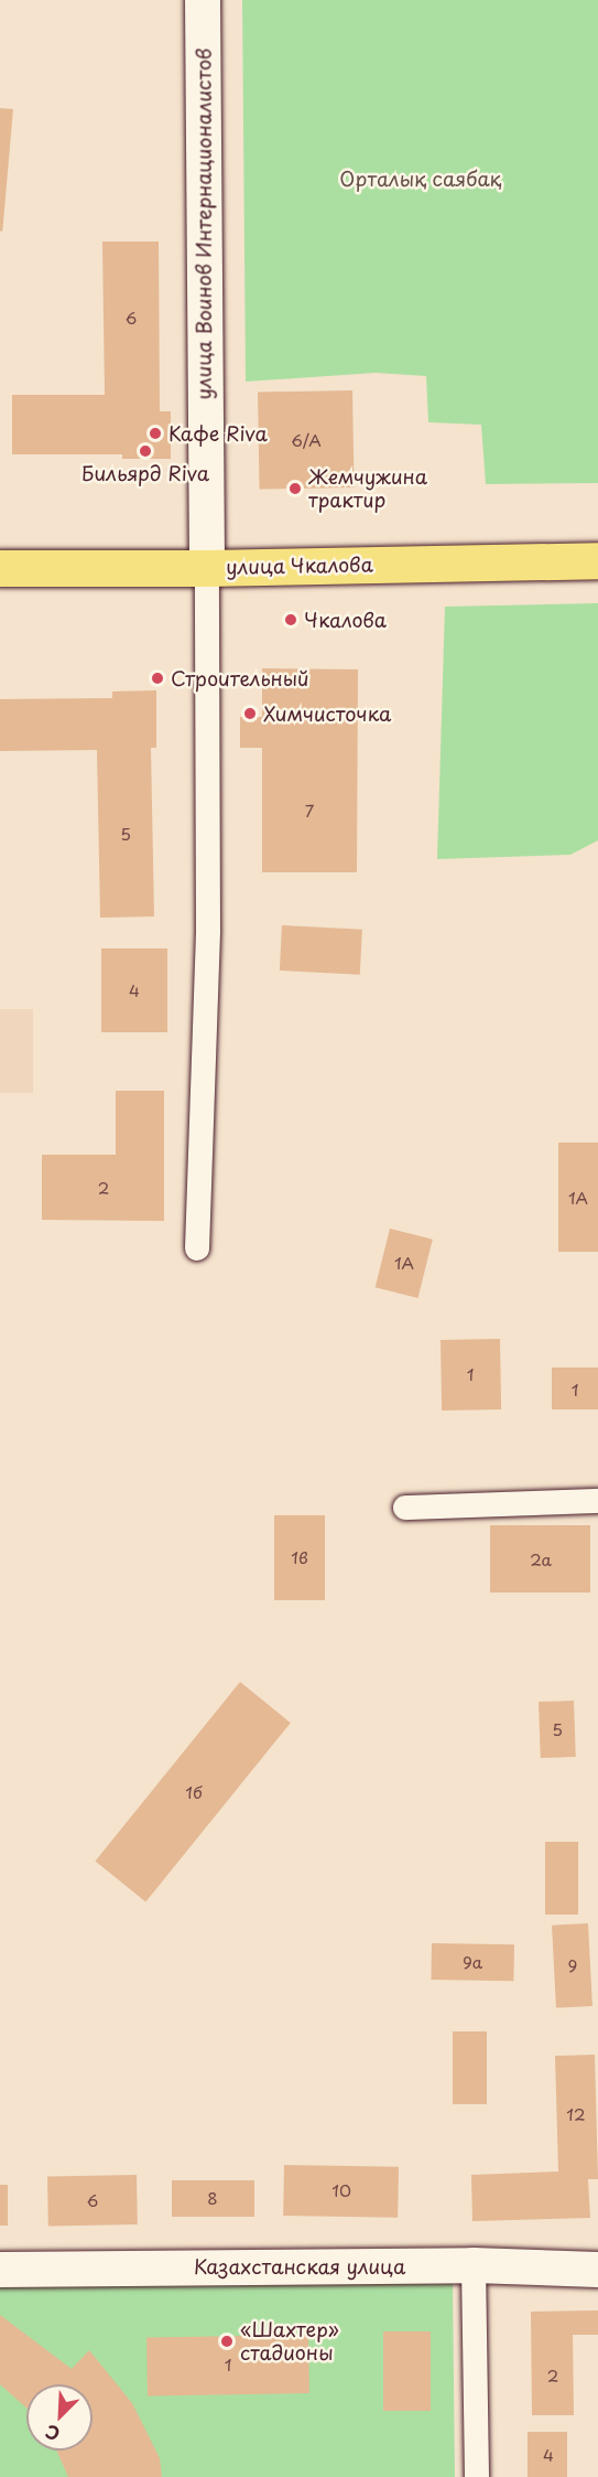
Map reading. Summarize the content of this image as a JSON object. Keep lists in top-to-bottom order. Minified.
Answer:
{"streets":{"main road":["улица Воинов Интернационалистов","улица Чкалова","Казахстанская улица"]},"crossings":[["улица Воинов Интернационалистов","улица Чкалова"]],"parks":["Орталық саябақ"],"places":["Кафе Riva","Бильярд Riva","Жемчужина трактир","Чкалова","Строительный","Химчисточка","«Шахтер» стадионы"],"house_numbers":["6","6/А","7","5","4","2","1А","1А","1","1","1в","2а","5","1б","9а","9","12","10","8","6","1","2","4"],"north":"bottom left"}
